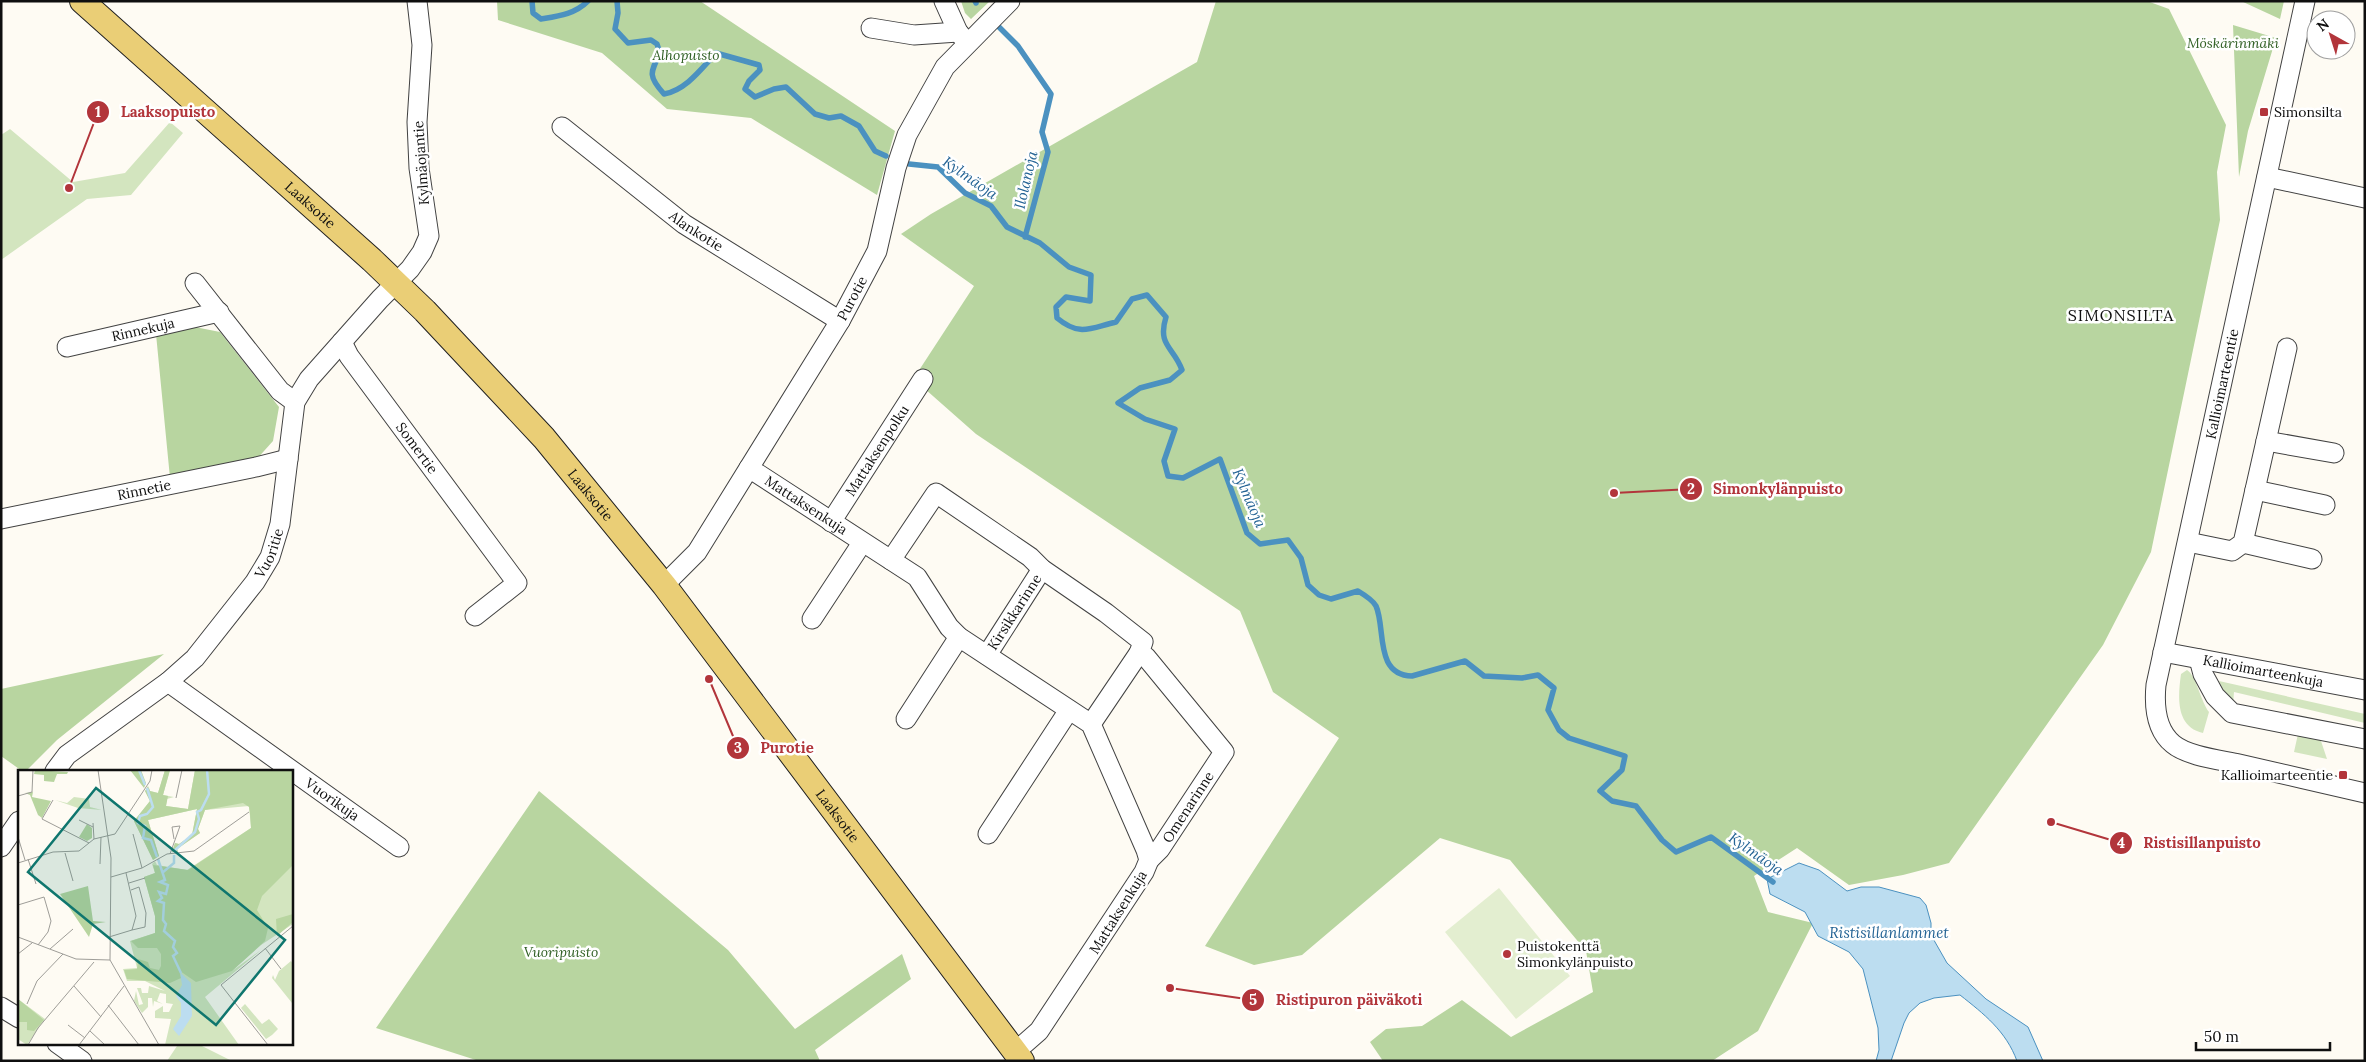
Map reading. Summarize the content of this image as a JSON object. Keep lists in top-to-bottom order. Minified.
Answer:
{"streets":{"main road":["Laaksotie"],"street":["Kylmäojantie","Alankotie","Purotie","Rinnekuja","Kallioimarteentie","Somertie","Mattaksenpolku","Rinnetie","Mattaksenkuja","Vuoritie","Kirsikkarinne","Kallioimarteenkuja","Vuorikuja","Omenarinne"]},"crossings":[["Kylmäojantie","Laaksotie"],["Kylmäojantie","Vuoritie"],["Laaksotie","Purotie"],["Laaksotie","Mattaksenkuja"],["Laaksotie","Vuoritie"],["Alankotie","Purotie"],["Purotie","Mattaksenkuja"],["Kallioimarteentie","Kallioimarteenkuja"],["Somertie","Vuoritie"],["Mattaksenpolku","Mattaksenkuja"],["Rinnetie","Vuoritie"],["Mattaksenkuja","Kirsikkarinne"],["Mattaksenkuja","Omenarinne"],["Vuoritie","Vuorikuja"]],"districts":["SIMONSILTA"],"water":["Kylmäoja","Ilolanoja","Ristisillanlammet"],"parks":["Möskärinmäki","Alhopuisto","Vuoripuisto"],"places":{"transit":["Simonsilta","Kallioimarteentie"],"other":["Laaksopuisto","Simonkylänpuisto","Purotie","Ristisillanpuisto","Puistokenttä Simonkylänpuisto","Ristipuron päiväkoti"]},"scale_bar":"50 m","north":"top left"}
